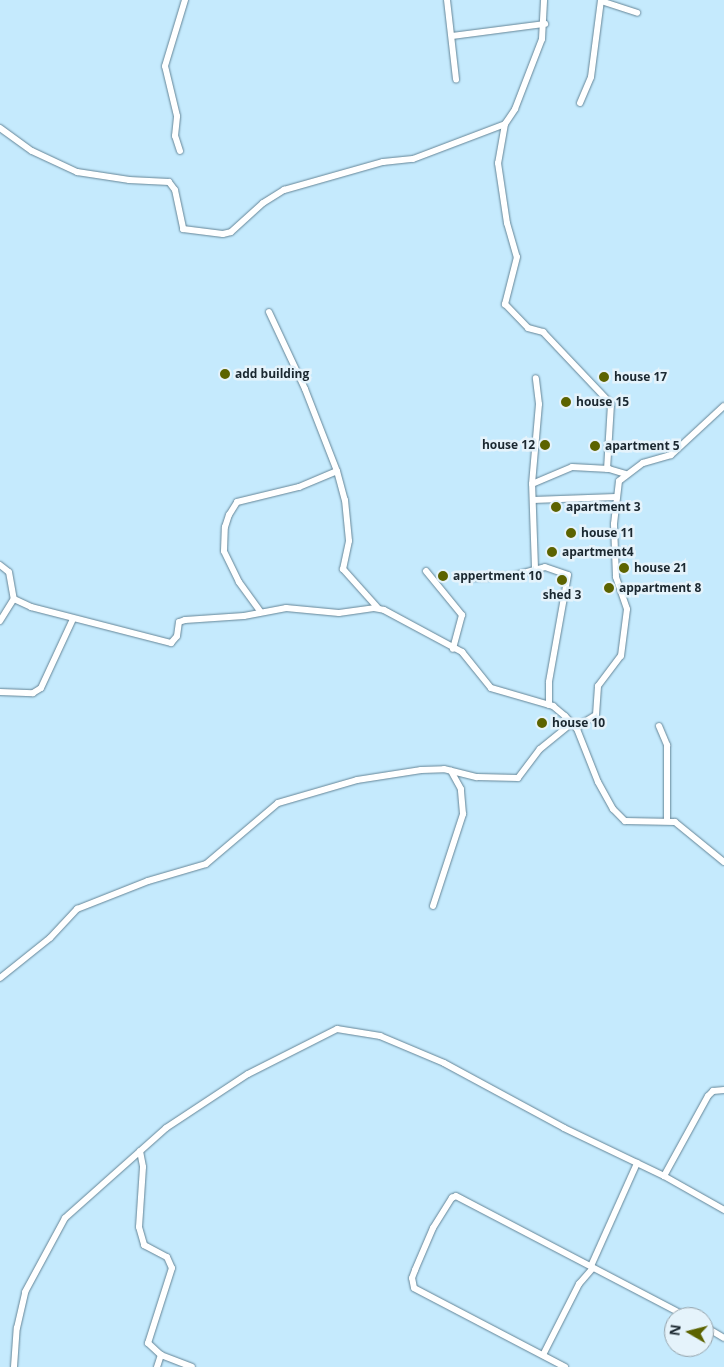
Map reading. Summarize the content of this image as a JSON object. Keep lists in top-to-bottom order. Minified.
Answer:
{"places":["add building","house 17","house 15","house 12","apartment 5","apartment 3","house 11","apartment4","house 21","appertment 10","shed 3","appartment 8","house 10"],"north":"left"}
